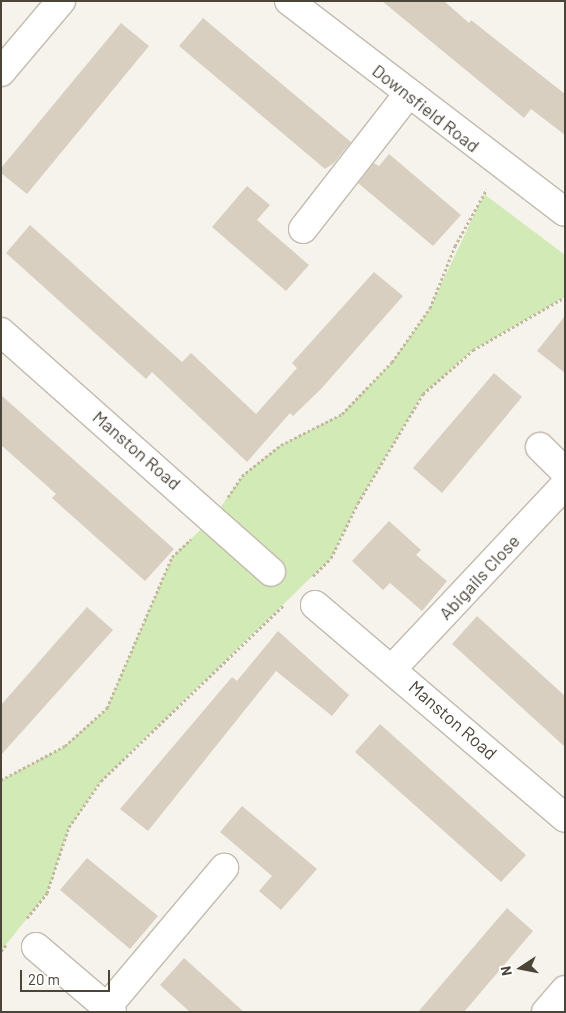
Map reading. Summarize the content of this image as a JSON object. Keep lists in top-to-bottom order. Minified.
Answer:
{"streets":{"street":["Downsfield Road","Manston Road","Abigails Close"]},"crossings":[["Manston Road","Abigails Close"]],"scale_bar":"20 m","north":"left"}
